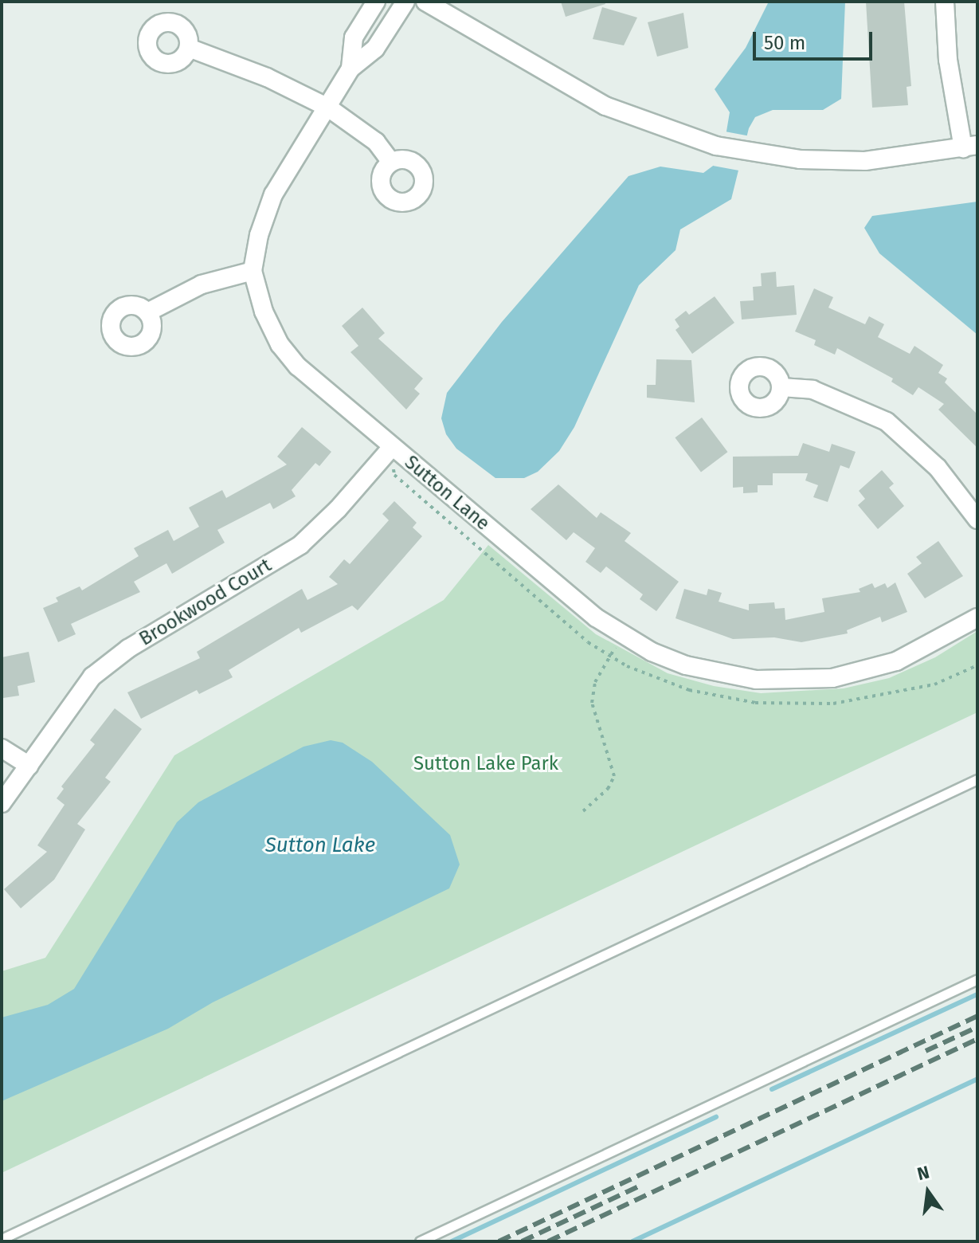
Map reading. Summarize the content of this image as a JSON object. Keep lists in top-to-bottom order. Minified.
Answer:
{"streets":{"street":["Sutton Lane","Brookwood Court"]},"crossings":[["Sutton Lane","Brookwood Court"]],"water":["Sutton Lake"],"parks":["Sutton Lake Park"],"scale_bar":"50 m","north":"top"}
